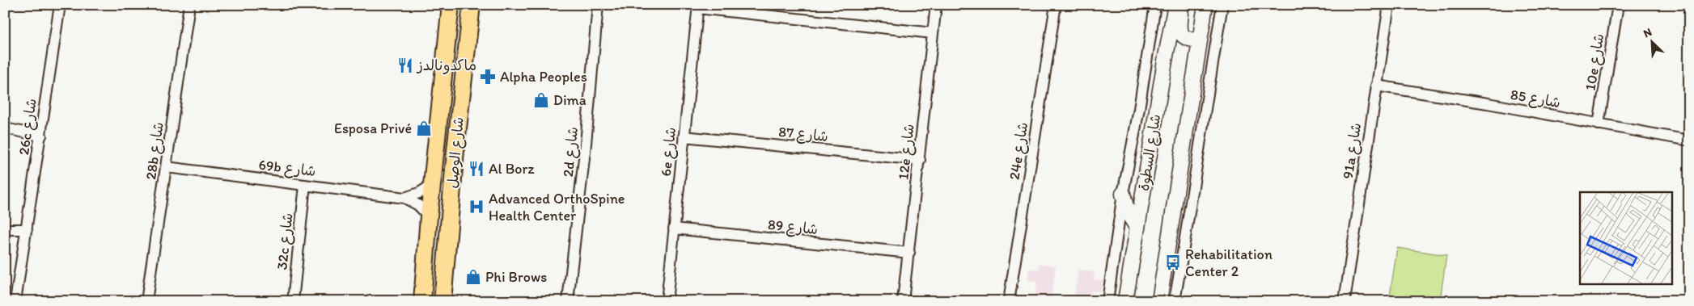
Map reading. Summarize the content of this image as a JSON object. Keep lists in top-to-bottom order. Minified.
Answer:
{"streets":{"main road":["شارع الوصل","شارع السطوة"],"street":["10e شارع","شارع 85","26c شارع","شارع 87","28b شارع","24e شارع","91a شارع","2d شارع","6e شارع","12e شارع","69b شارع","شارع 89","32c شارع"]},"crossings":[["10e شارع","شارع 85"],["شارع 85","91a شارع"],["شارع 87","6e شارع"],["شارع 87","12e شارع"],["28b شارع","69b شارع"],["6e شارع","شارع 89"],["12e شارع","شارع 89"],["شارع الوصل","69b شارع"],["69b شارع","32c شارع"]],"places":{"restaurant":["ماكدونالدز","Al Borz"],"pharmacy":["Alpha Peoples"],"shop":["Dima","Esposa Privé","Phi Brows"],"hospital":["Advanced OrthoSpine Health Center"],"bus stop":["Rehabilitation Center 2"]},"north":"top left"}
